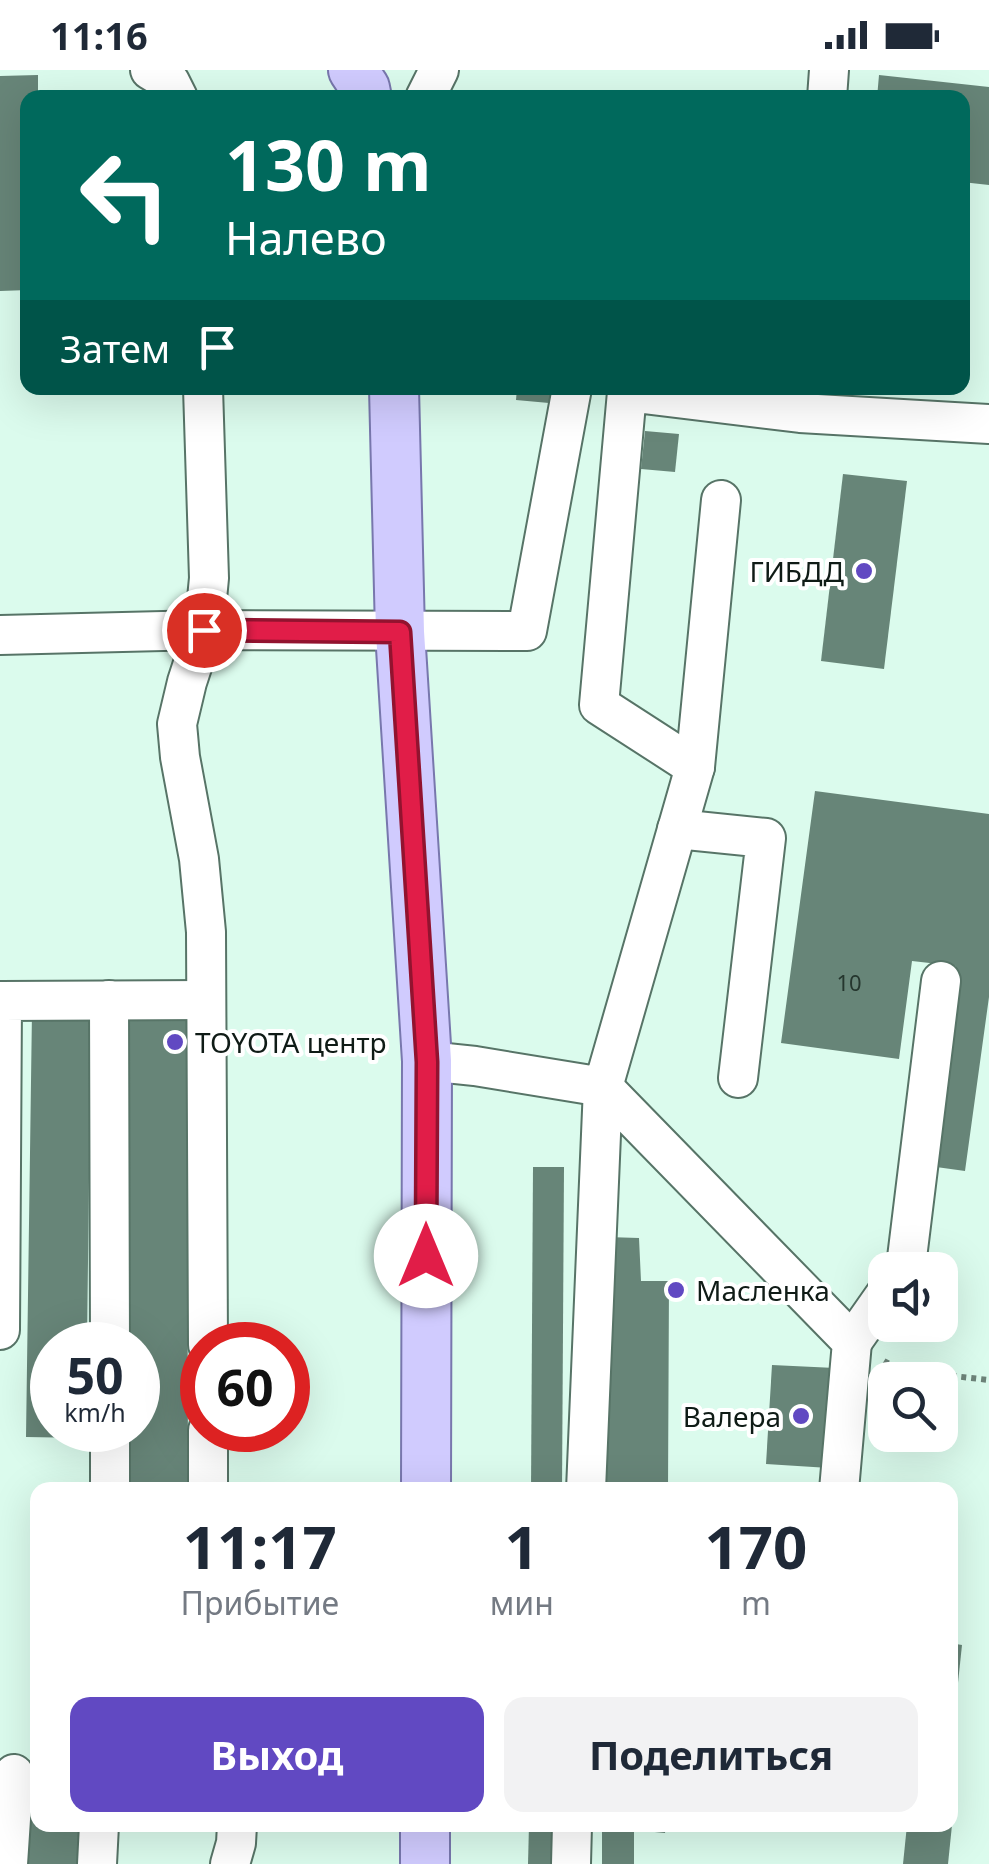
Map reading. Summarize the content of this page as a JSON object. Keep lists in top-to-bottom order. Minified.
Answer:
{"places":["ГИБДД","TOYOTA центр","Масленка","Валера"],"house_numbers":["10"],"page":{"status":"11:16","turn":["130 m","Налево"],"then":"Затем","speed":"50 km/h","limit":"60","eta":["11:17","Прибытие","1","мин","170","m"],"buttons":["Выход","Поделиться"]}}
